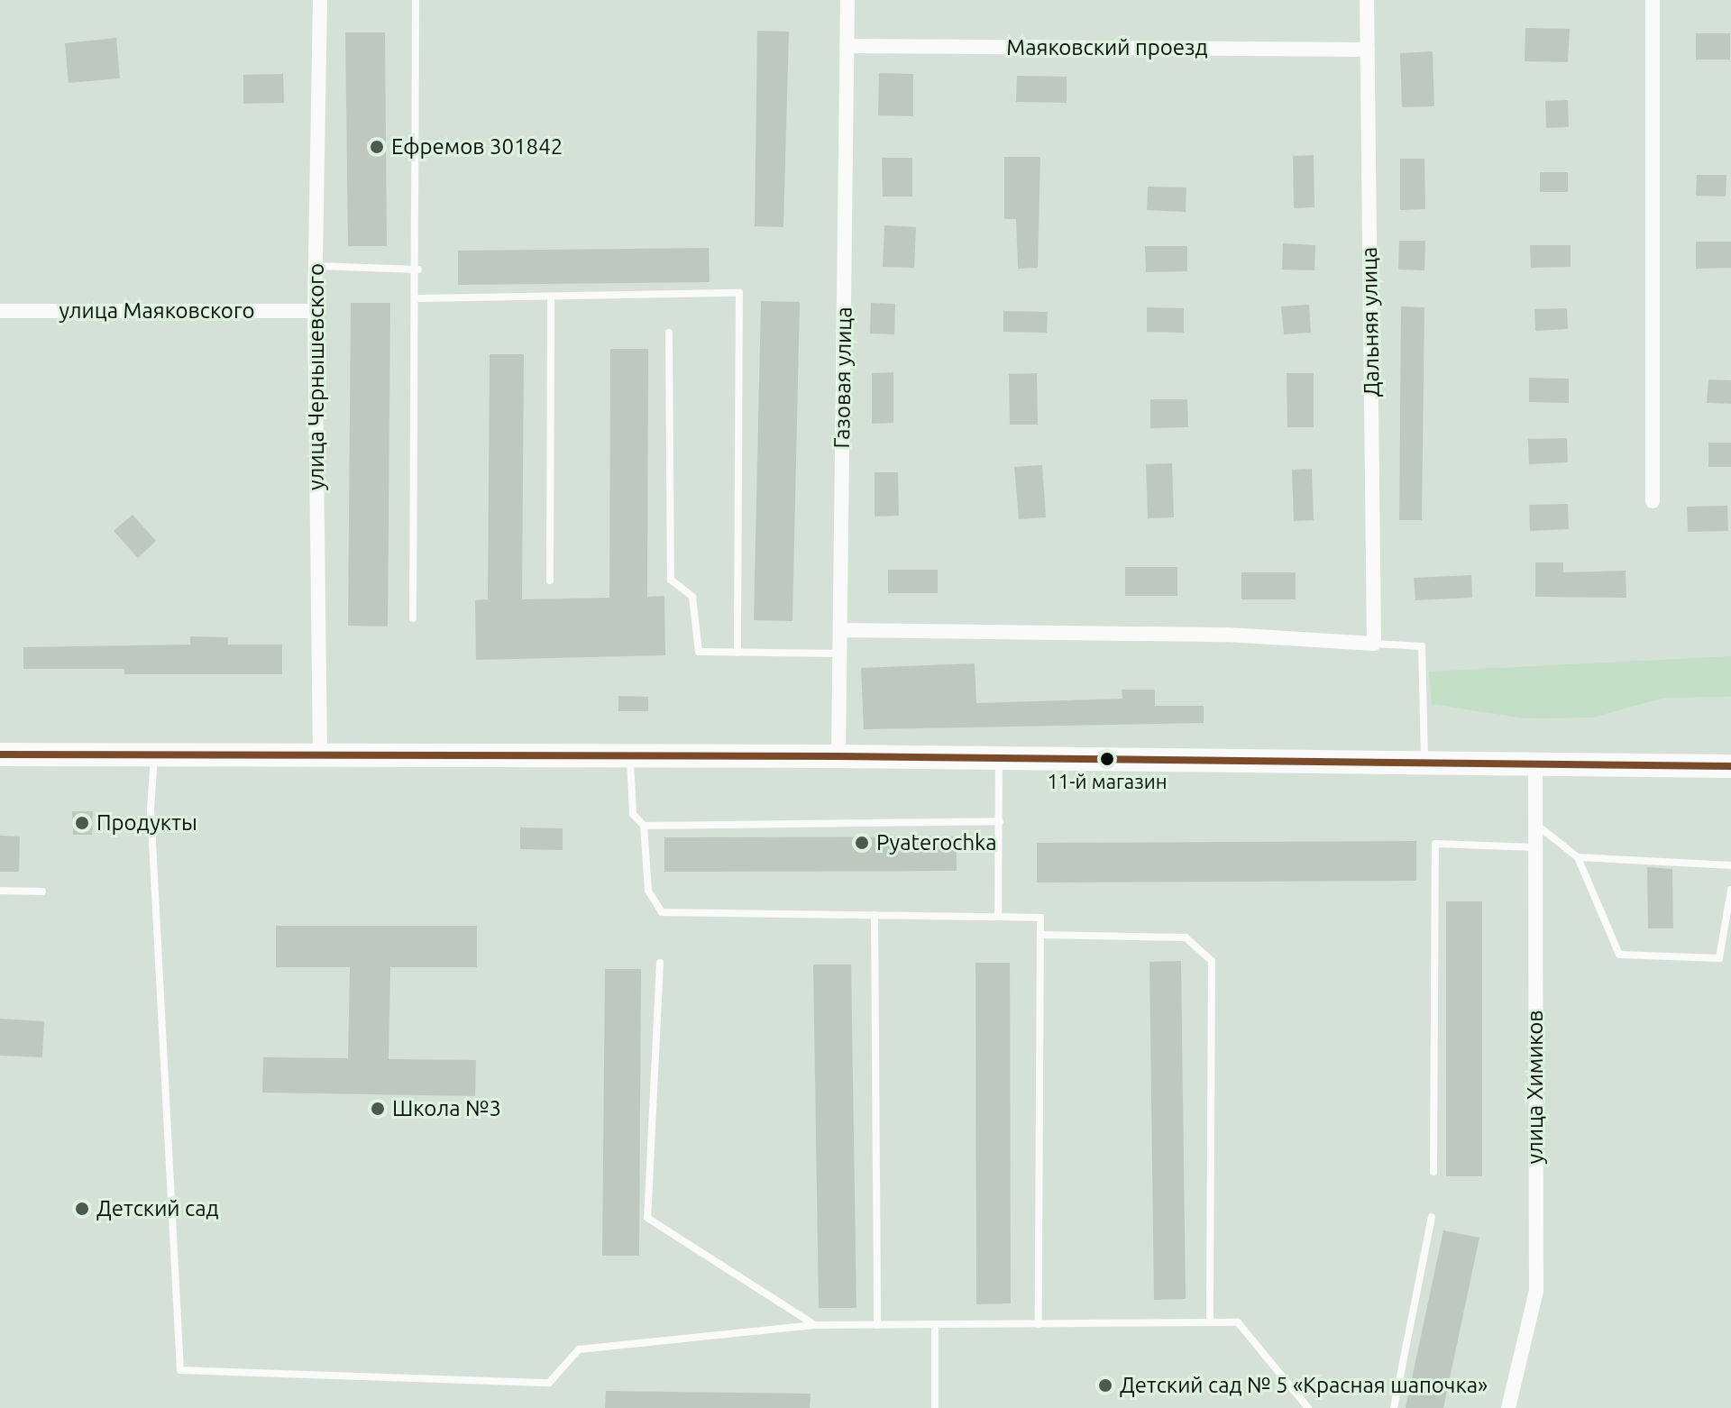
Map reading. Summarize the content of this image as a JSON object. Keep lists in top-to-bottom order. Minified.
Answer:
{"streets":{"street":["Маяковский проезд","улица Маяковского","Дальняя улица","улица Чернышевского","Газовая улица","улица Химиков"]},"crossings":[["Маяковский проезд","Дальняя улица"],["Маяковский проезд","Газовая улица"],["улица Маяковского","улица Чернышевского"]],"places":["Ефремов 301842","11-й магазин","Продукты","Pyaterochka","Школа №3","Детский сад","Детский сад № 5 «Красная шапочка»"]}
